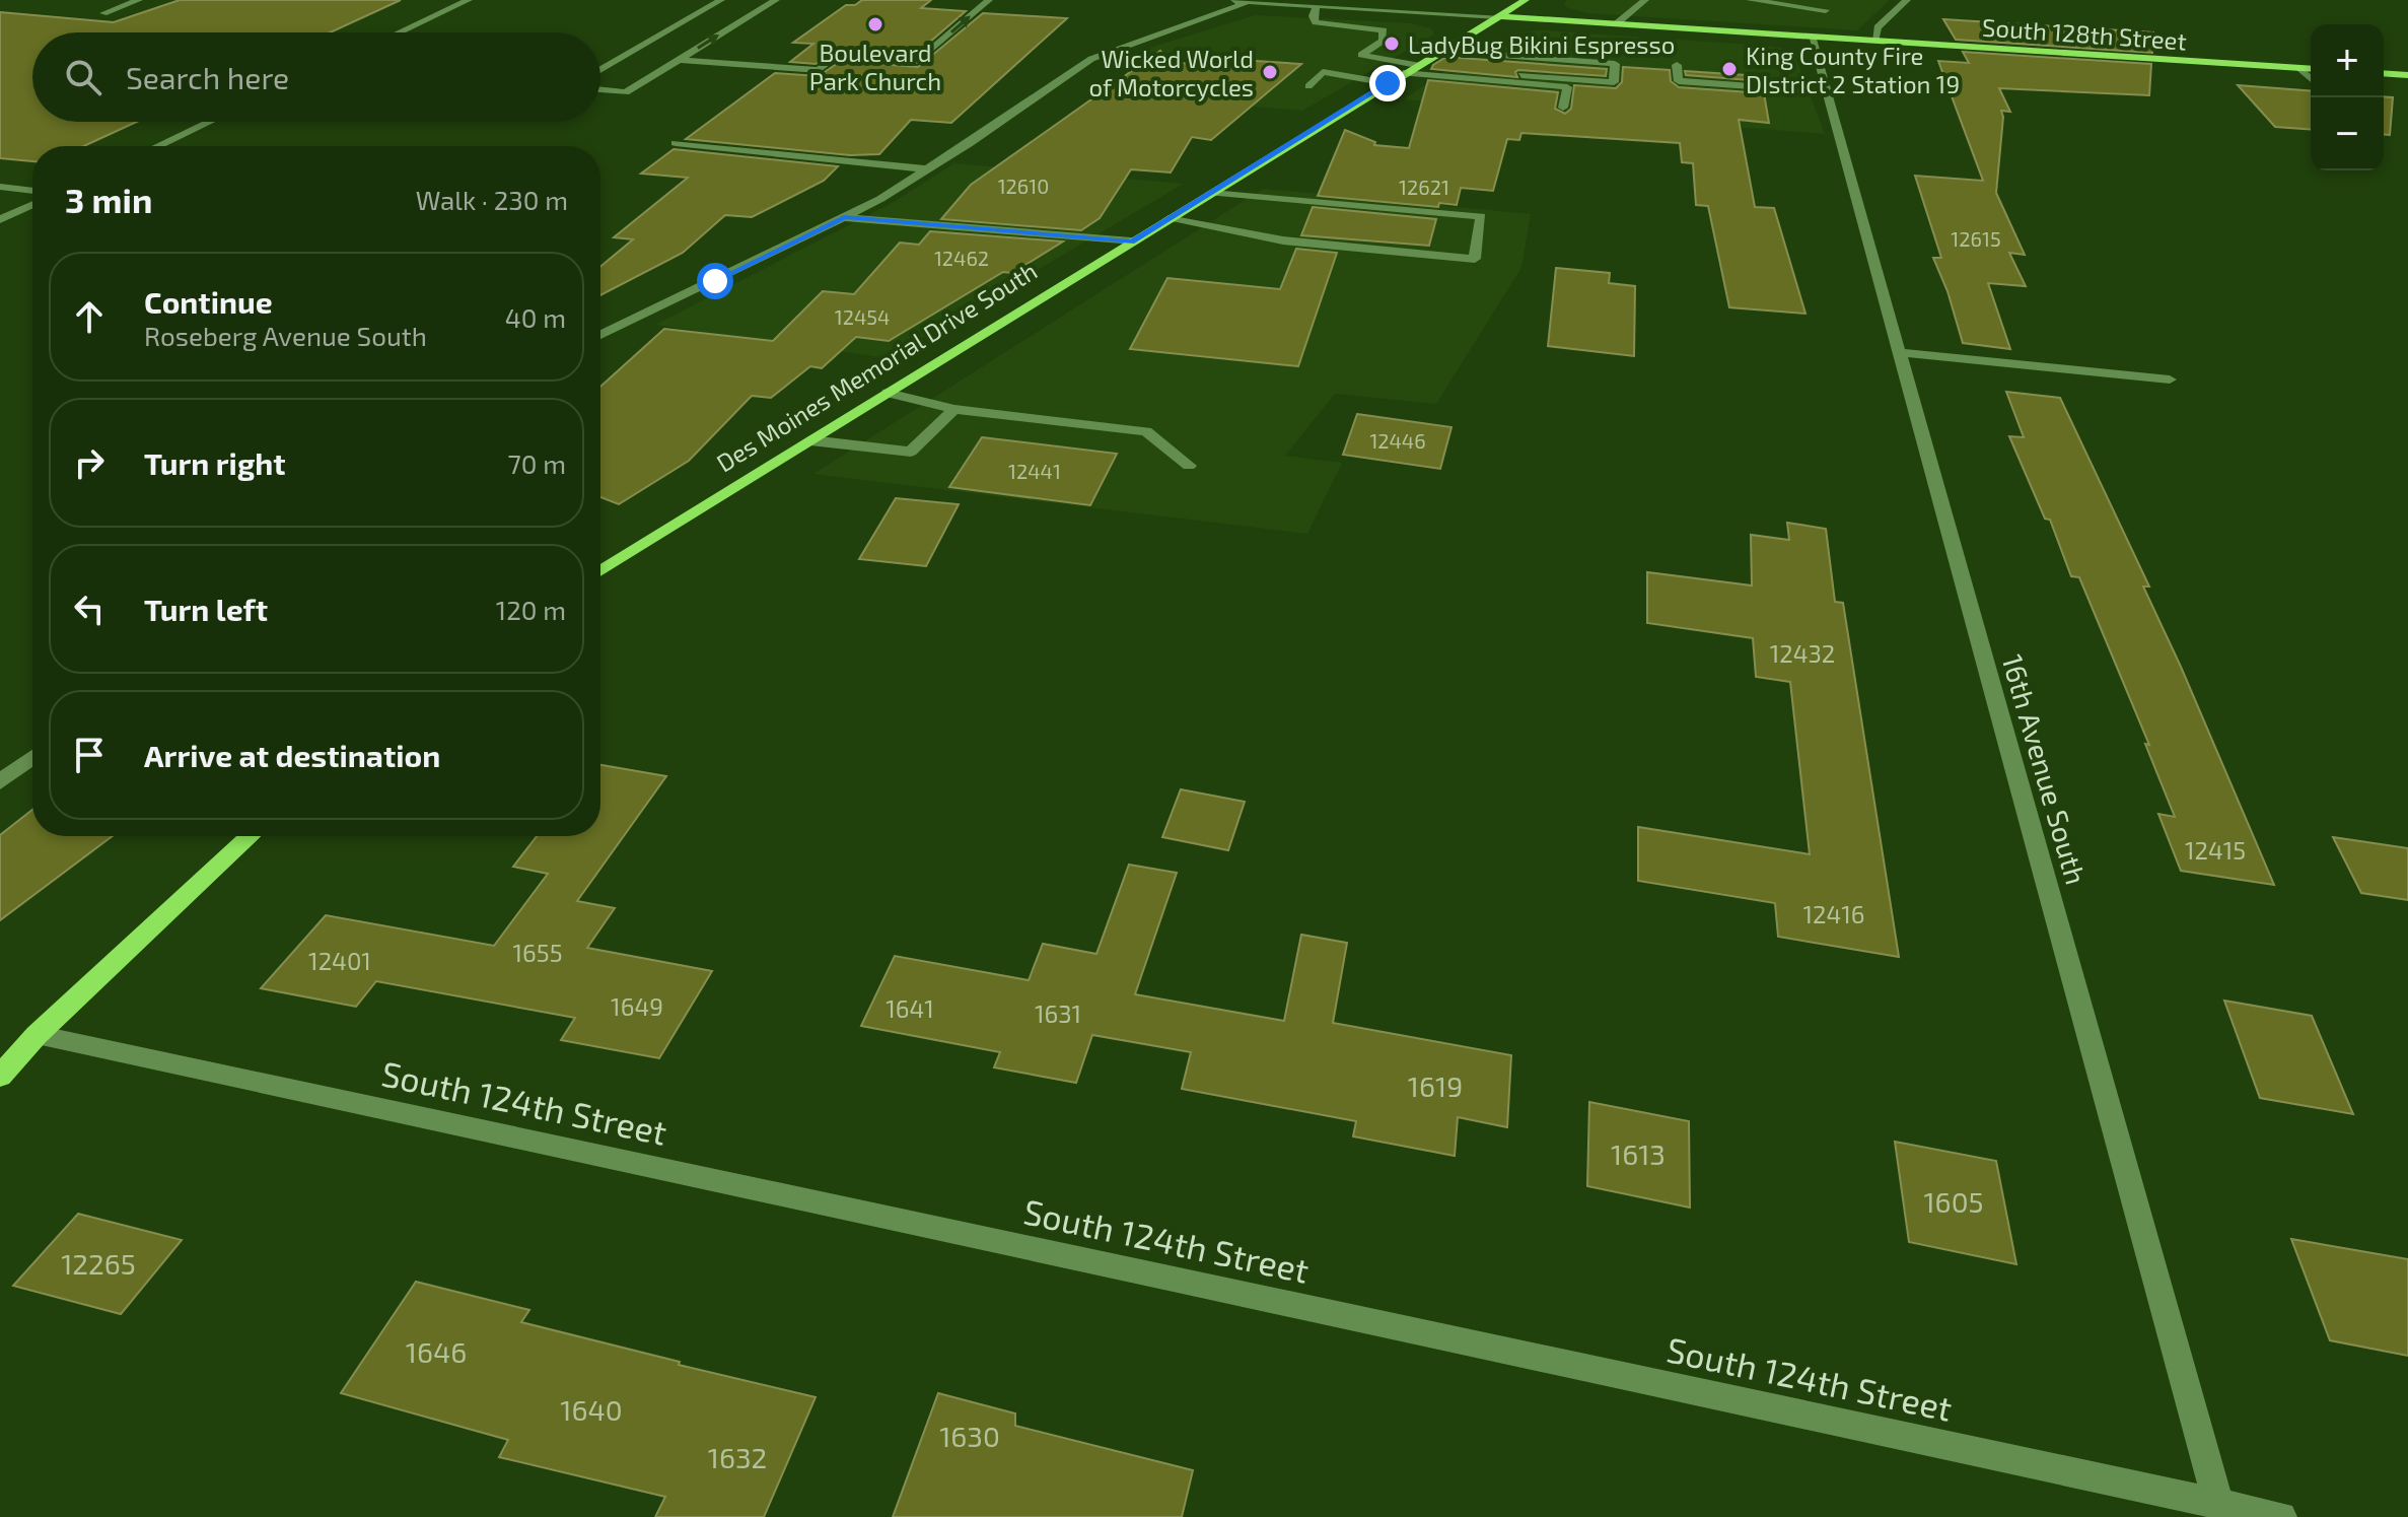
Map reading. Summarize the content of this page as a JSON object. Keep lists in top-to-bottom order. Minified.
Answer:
{"streets":{"main road":["South 128th Street","Des Moines Memorial Drive South"],"street":["16th Avenue South","South 124th Street"]},"crossings":[["South 128th Street","Des Moines Memorial Drive South"],["South 128th Street","16th Avenue South"],["16th Avenue South","South 124th Street"]],"places":["Boulevard Park Church","LadyBug Bikini Espresso","King County Fire DIstrict 2 Station 19","Wicked World of Motorcycles"],"house_numbers":["12610","12621","12615","12462","12454","12446","12441","12432","12415","12416","1655","12401","1649","1641","1631","1619","1613","1605","12265","1646","1640","1630","1632"],"page":{"map_buttons":["+","−"],"search":"Search here","heading":["3 min","Walk · 230 m"],"list":[["Continue","Roseberg Avenue South","40 m"],["Turn right","70 m"],["Turn left","120 m"],"Arrive at destination"]}}
